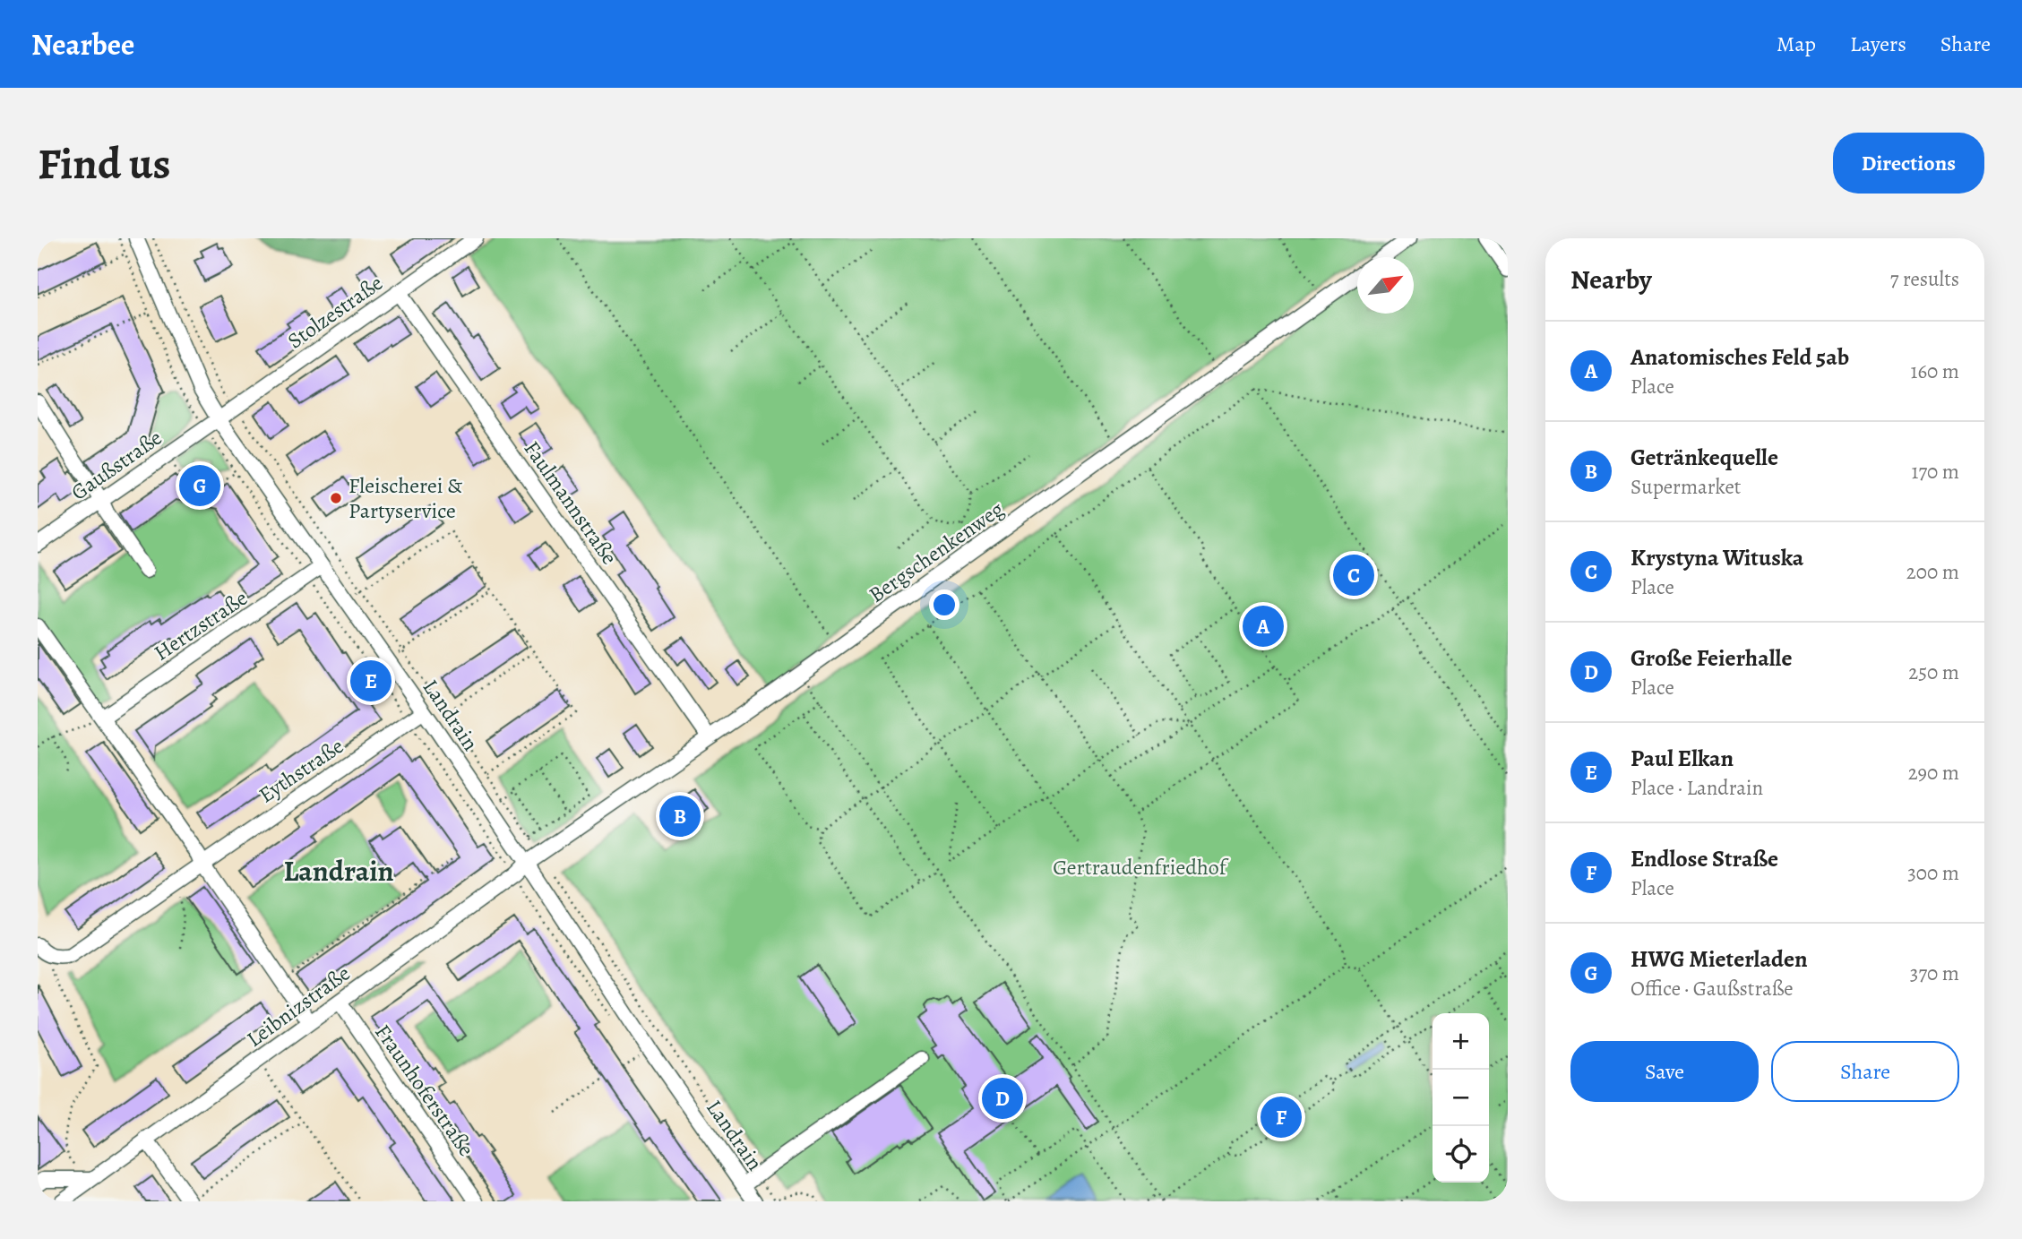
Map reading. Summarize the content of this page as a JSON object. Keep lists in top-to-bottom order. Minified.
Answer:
{"streets":{"street":["Stolzestraße","Gaußstraße","Faulmannstraße","Bergschenkenweg","Hertzstraße","Landrain","Eythstraße","Leibnizstraße","Fraunhoferstraße"]},"crossings":[["Stolzestraße","Gaußstraße"],["Stolzestraße","Faulmannstraße"],["Stolzestraße","Landrain"],["Gaußstraße","Landrain"],["Faulmannstraße","Bergschenkenweg"],["Bergschenkenweg","Landrain"],["Bergschenkenweg","Leibnizstraße"],["Hertzstraße","Landrain"],["Landrain","Eythstraße"],["Landrain","Leibnizstraße"],["Leibnizstraße","Fraunhoferstraße"]],"districts":["Landrain"],"parks":["Gertraudenfriedhof"],"places":["Fleischerei & Partyservice"],"north":"top right","page":{"header":"Nearbee","nav":["Map","Layers","Share"],"buttons":["Directions",["Save","Share"]],"title":"Find us","heading":["Nearby","7 results"],"list":[{"mark":"A","name":"Anatomisches Feld 5ab","note":"Place","value":"160 m"},{"mark":"B","name":"Getränkequelle","note":"Supermarket","value":"170 m"},{"mark":"C","name":"Krystyna Wituska","note":"Place","value":"200 m"},{"mark":"D","name":"Große Feierhalle","note":"Place","value":"250 m"},{"mark":"E","name":"Paul Elkan","note":"Place · Landrain","value":"290 m"},{"mark":"F","name":"Endlose Straße","note":"Place","value":"300 m"},{"mark":"G","name":"HWG Mieterladen","note":"Office · Gaußstraße","value":"370 m"}],"pins":["G","C","A","E","B","D","F"],"map_buttons":["+","−"]}}
